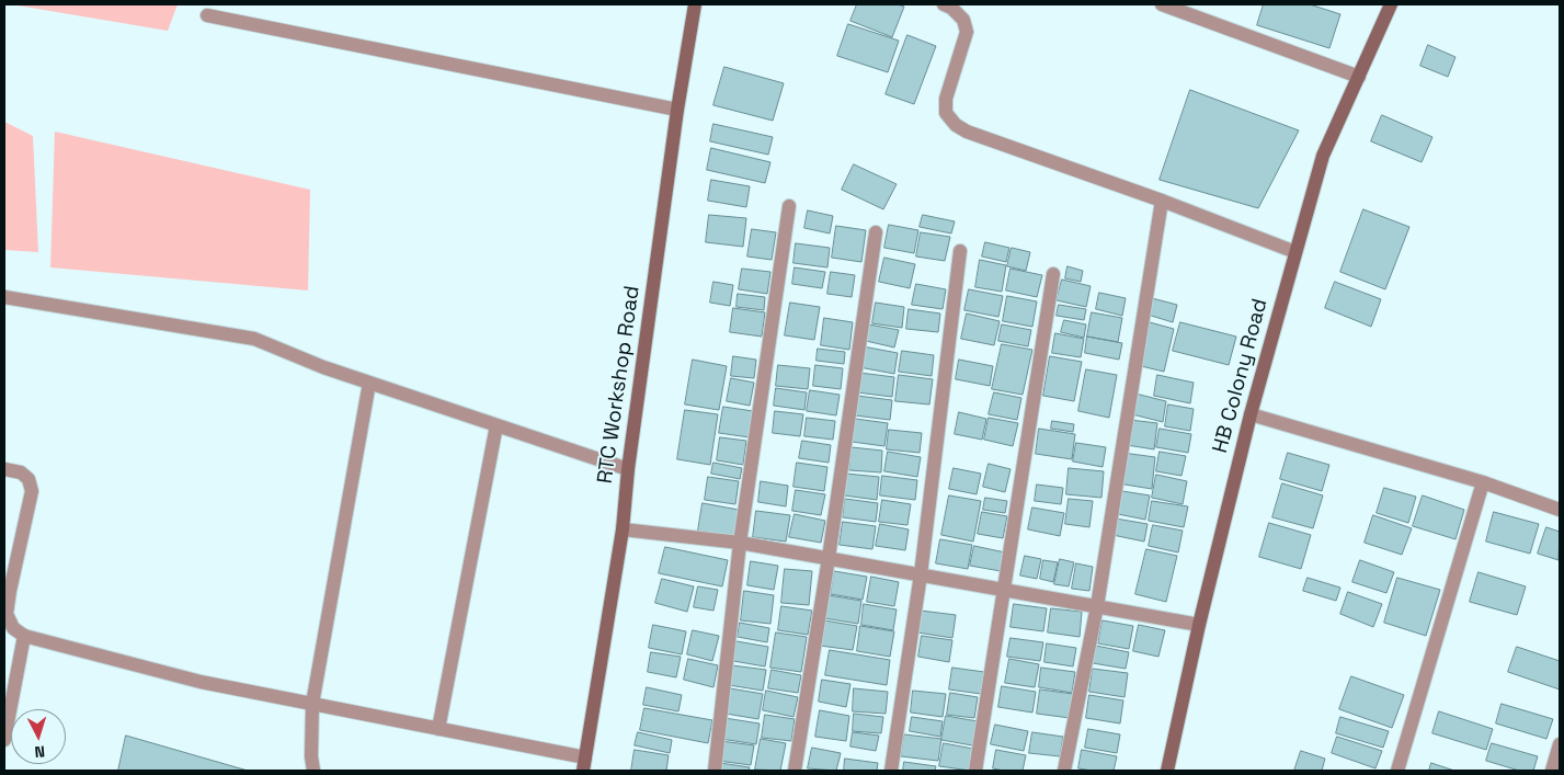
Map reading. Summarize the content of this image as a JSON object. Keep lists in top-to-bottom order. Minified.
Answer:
{"streets":{"street":["HB Colony Road","RTC Workshop Road"]},"north":"bottom"}
